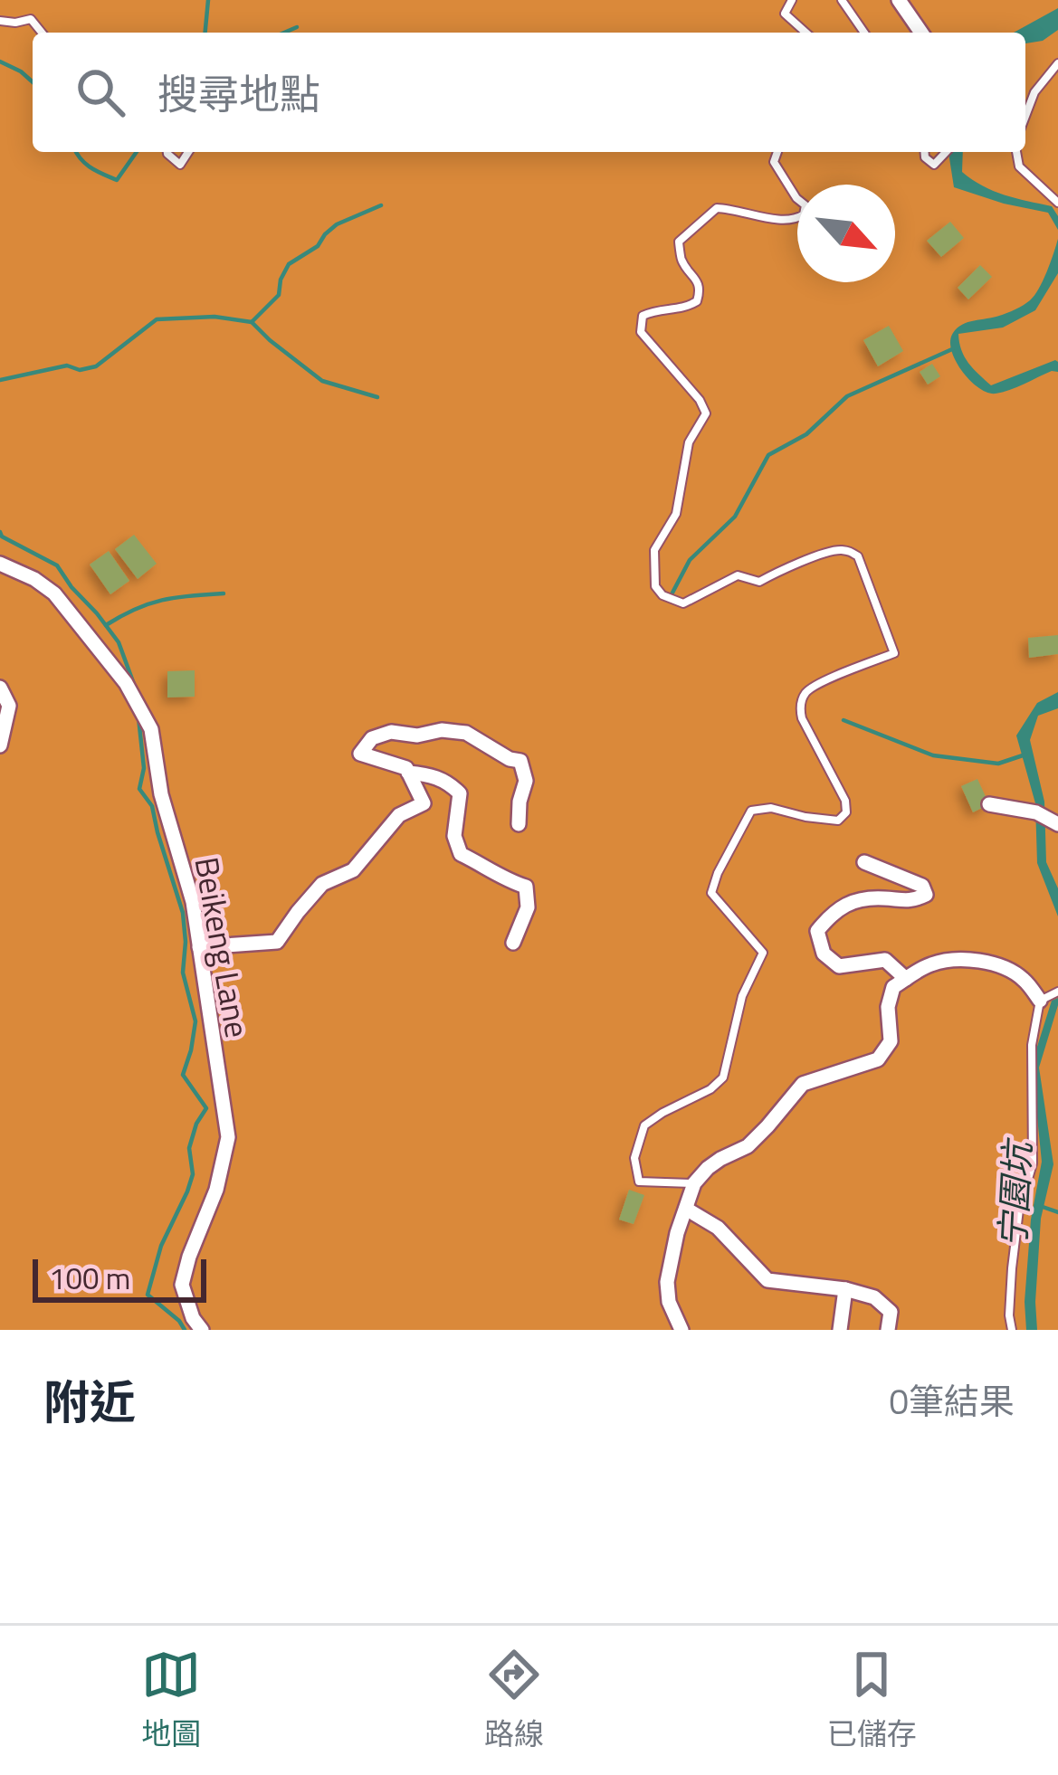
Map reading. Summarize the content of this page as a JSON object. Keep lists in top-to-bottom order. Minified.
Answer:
{"streets":{"street":["Beikeng Lane"]},"water":["宁園坑"],"scale_bar":"100 m","north":"bottom right","page":{"search":"搜尋地點","scale":"100 m","heading":["附近","0筆結果"],"nav":["地圖","路線","已儲存"]}}
